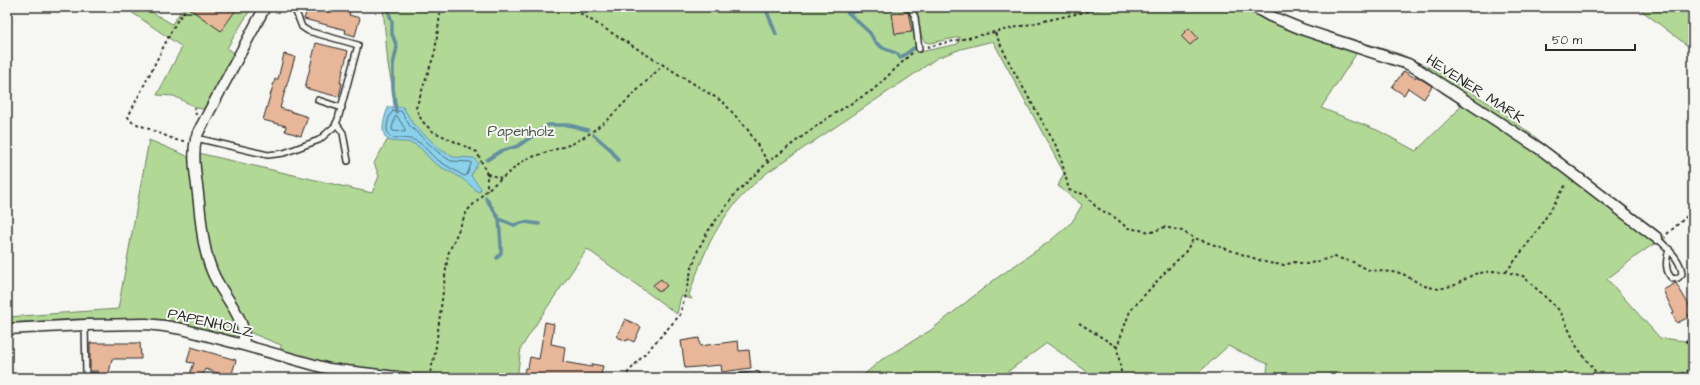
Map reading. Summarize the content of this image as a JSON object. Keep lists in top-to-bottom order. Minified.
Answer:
{"streets":{"street":["HEVENER MARK","PAPENHOLZ"]},"parks":["Papenholz"],"scale_bar":"50 m"}
